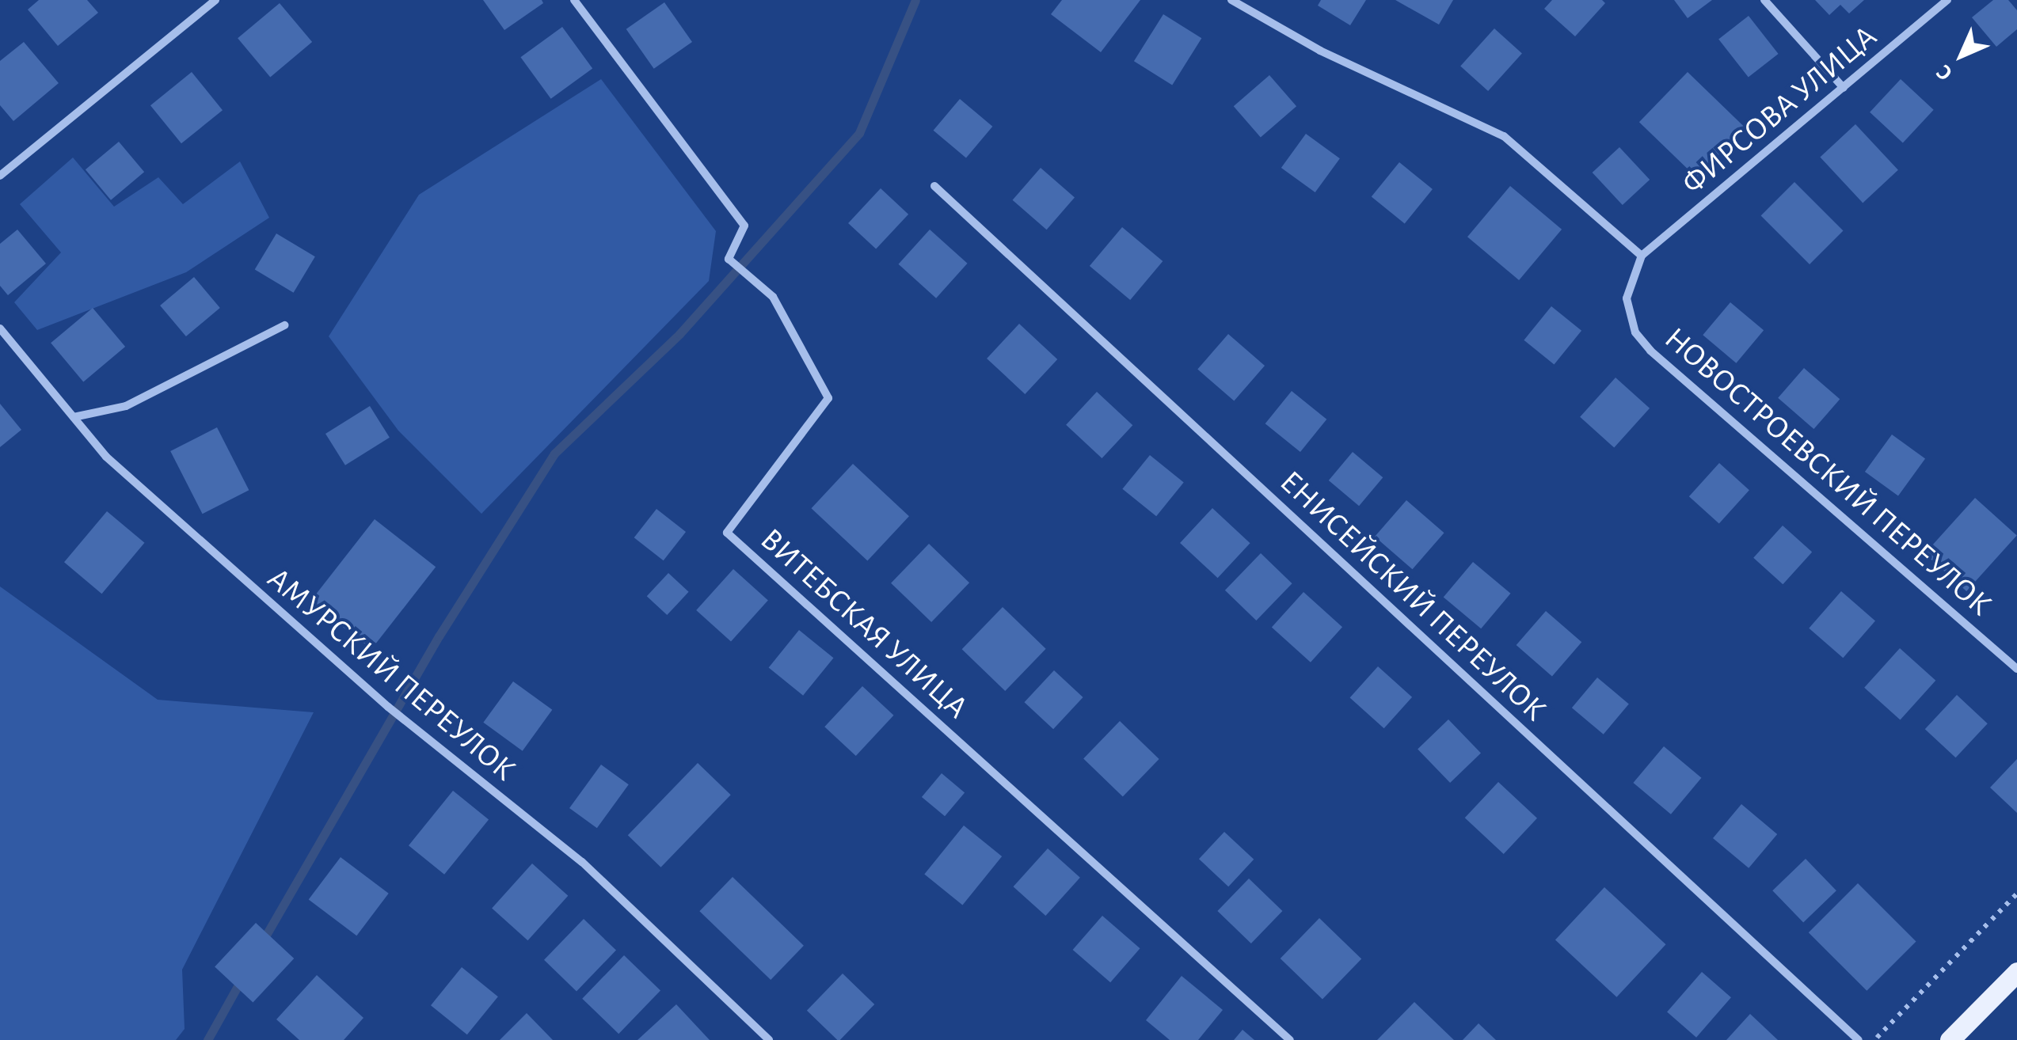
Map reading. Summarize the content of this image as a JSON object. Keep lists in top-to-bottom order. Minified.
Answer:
{"streets":{"street":["ФИРСОВА УЛИЦА","НОВОСТРОЕВСКИЙ ПЕРЕУЛОК","ЕНИСЕЙСКИЙ ПЕРЕУЛОК","ВИТЕБСКАЯ УЛИЦА","АМУРСКИЙ ПЕРЕУЛОК"]},"crossings":[["ФИРСОВА УЛИЦА","НОВОСТРОЕВСКИЙ ПЕРЕУЛОК"]],"north":"bottom left"}
